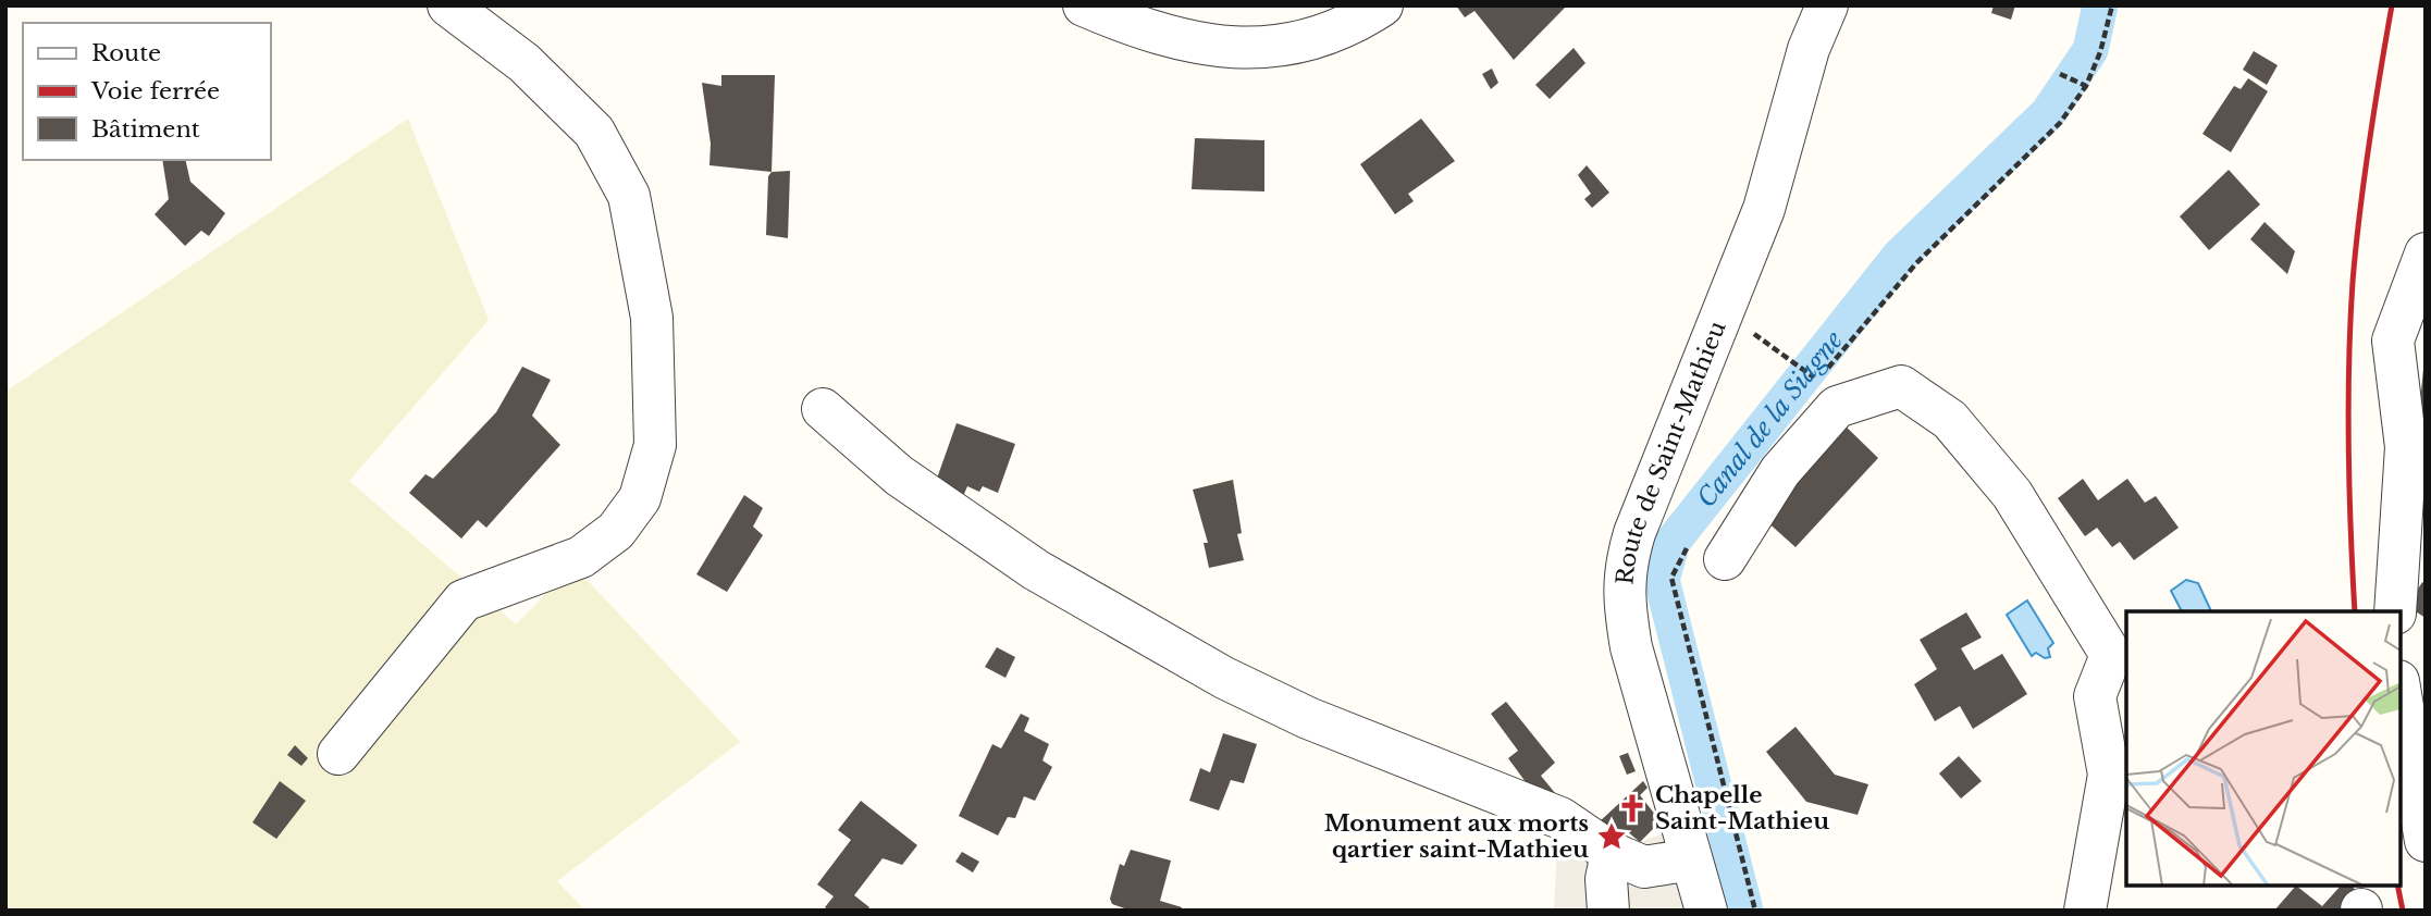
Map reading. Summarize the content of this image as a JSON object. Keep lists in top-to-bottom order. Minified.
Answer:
{"streets":{"street":["Route de Saint-Mathieu"]},"water":["Canal de la Siagne"],"places":{"church":["Chapelle Saint-Mathieu"],"place":["Monument aux morts qartier saint-Mathieu"]},"legend":["Route","Voie ferrée","Bâtiment"]}
